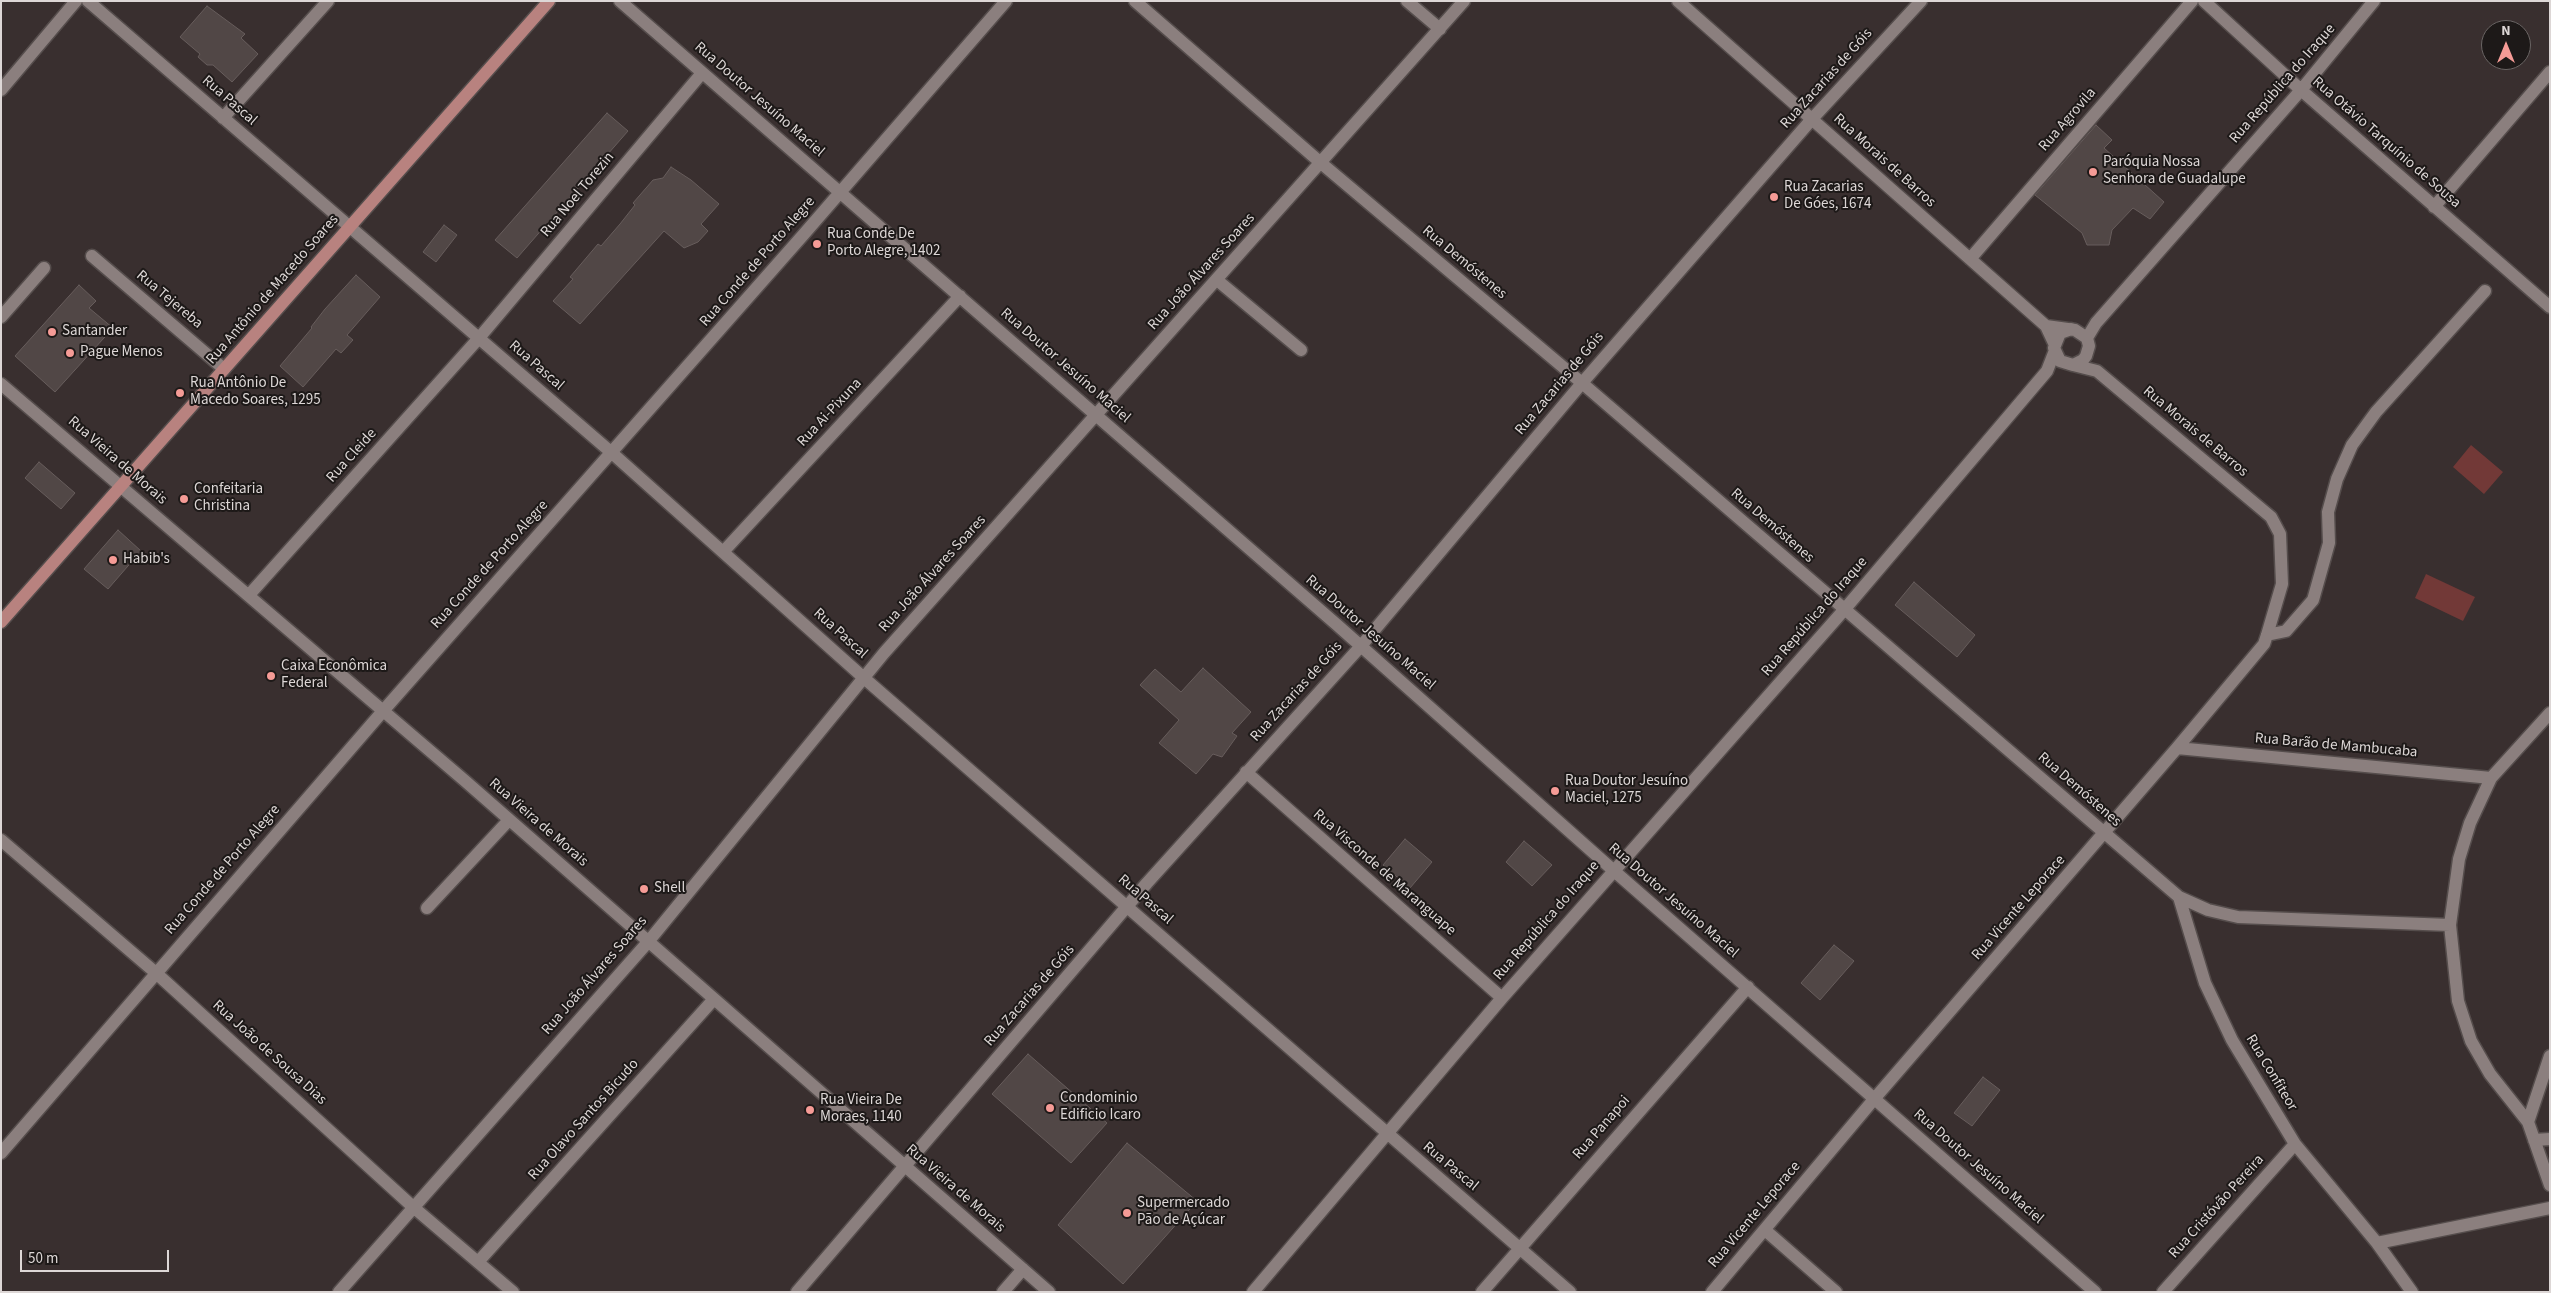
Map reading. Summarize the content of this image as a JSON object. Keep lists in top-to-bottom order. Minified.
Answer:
{"streets":{"main road":["Rua Antônio de Macedo Soares"],"street":["Rua Zacarias de Góis","Rua República do Iraque","Rua Doutor Jesuíno Maciel","Rua Pascal","Rua Agrovila","Rua Otávio Tarquínio de Sousa","Rua Morais de Barros","Rua Noel Torezin","Rua Conde de Porto Alegre","Rua Demóstenes","Rua João Álvares Soares","Rua Tejereba","Rua Ai-Pixuna","Rua Cleide","Rua Vieira de Morais","Rua Barão de Mambucaba","Rua Visconde de Maranguape","Rua Vicente Leporace","Rua João de Sousa Dias","Rua Confiteor","Rua Olavo Santos Bicudo","Rua Panapoi","Rua Cristóvão Pereira"]},"crossings":[["Rua Zacarias de Góis","Rua Doutor Jesuíno Maciel"],["Rua Zacarias de Góis","Rua Pascal"],["Rua Zacarias de Góis","Rua Morais de Barros"],["Rua Zacarias de Góis","Rua Demóstenes"],["Rua Zacarias de Góis","Rua Vieira de Morais"],["Rua Zacarias de Góis","Rua Visconde de Maranguape"],["Rua República do Iraque","Rua Doutor Jesuíno Maciel"],["Rua República do Iraque","Rua Pascal"],["Rua República do Iraque","Rua Otávio Tarquínio de Sousa"],["Rua República do Iraque","Rua Morais de Barros"],["Rua República do Iraque","Rua Demóstenes"],["Rua República do Iraque","Rua Visconde de Maranguape"],["Rua Doutor Jesuíno Maciel","Rua Noel Torezin"],["Rua Doutor Jesuíno Maciel","Rua Conde de Porto Alegre"],["Rua Doutor Jesuíno Maciel","Rua João Álvares Soares"],["Rua Doutor Jesuíno Maciel","Rua Ai-Pixuna"],["Rua Doutor Jesuíno Maciel","Rua Vicente Leporace"],["Rua Doutor Jesuíno Maciel","Rua Panapoi"],["Rua Pascal","Rua Noel Torezin"],["Rua Pascal","Rua Conde de Porto Alegre"],["Rua Pascal","Rua João Álvares Soares"],["Rua Pascal","Rua Antônio de Macedo Soares"],["Rua Pascal","Rua Ai-Pixuna"],["Rua Pascal","Rua Cleide"],["Rua Pascal","Rua Panapoi"],["Rua Agrovila","Rua Morais de Barros"],["Rua Morais de Barros","Rua Vicente Leporace"],["Rua Noel Torezin","Rua Cleide"],["Rua Conde de Porto Alegre","Rua Vieira de Morais"],["Rua Conde de Porto Alegre","Rua João de Sousa Dias"],["Rua Demóstenes","Rua João Álvares Soares"],["Rua Demóstenes","Rua Vicente Leporace"],["Rua Demóstenes","Rua Confiteor"],["Rua João Álvares Soares","Rua Vieira de Morais"],["Rua João Álvares Soares","Rua João de Sousa Dias"],["Rua Antônio de Macedo Soares","Rua Tejereba"],["Rua Antônio de Macedo Soares","Rua Vieira de Morais"],["Rua Cleide","Rua Vieira de Morais"],["Rua Vieira de Morais","Rua Olavo Santos Bicudo"],["Rua Barão de Mambucaba","Rua Vicente Leporace"],["Rua João de Sousa Dias","Rua Olavo Santos Bicudo"],["Rua Confiteor","Rua Cristóvão Pereira"]],"places":["Paróquia Nossa Senhora de Guadalupe","Rua Zacarias De Góes, 1674","Rua Conde De Porto Alegre, 1402","Santander","Pague Menos","Rua Antônio De Macedo Soares, 1295","Confeitaria Christina","Habib's","Caixa Econômica Federal","Rua Doutor Jesuíno Maciel, 1275","Shell","Condominio Edificio Icaro","Rua Vieira De Moraes, 1140","Supermercado Pão de Açúcar"],"scale_bar":"50 m","north":"top"}
